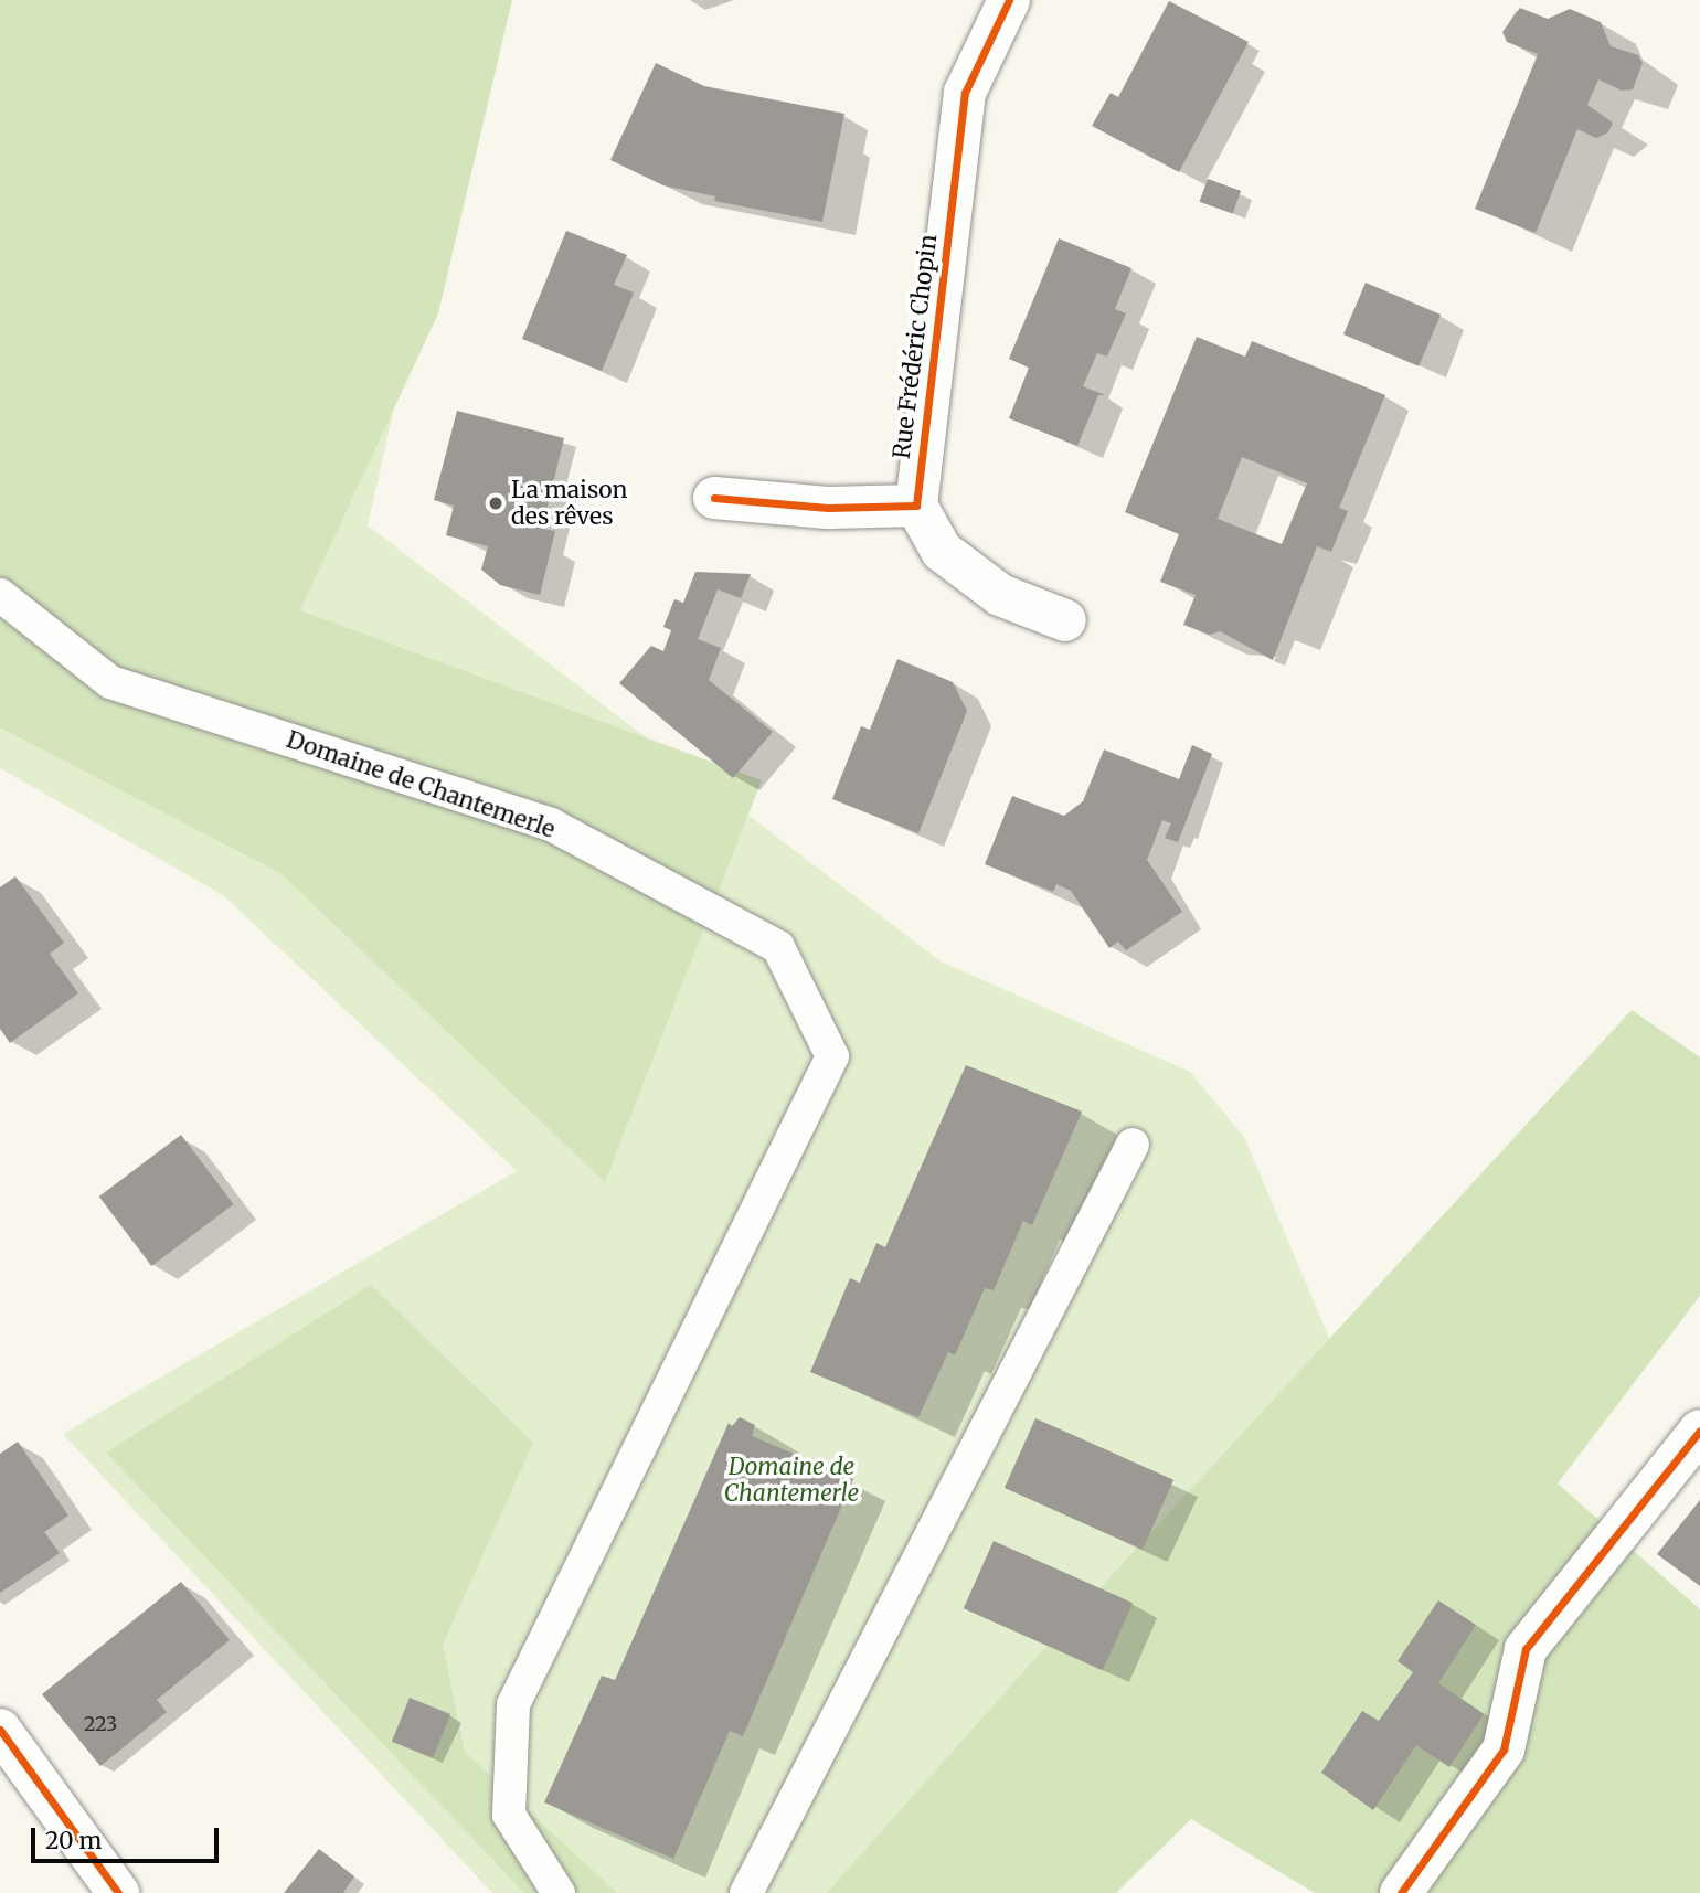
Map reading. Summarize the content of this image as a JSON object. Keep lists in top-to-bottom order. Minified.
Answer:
{"streets":{"street":["Rue Frédéric Chopin"],"lane":["Domaine de Chantemerle"]},"parks":["Domaine de Chantemerle"],"places":["La maison des rêves"],"house_numbers":["223"],"scale_bar":"20 m"}
